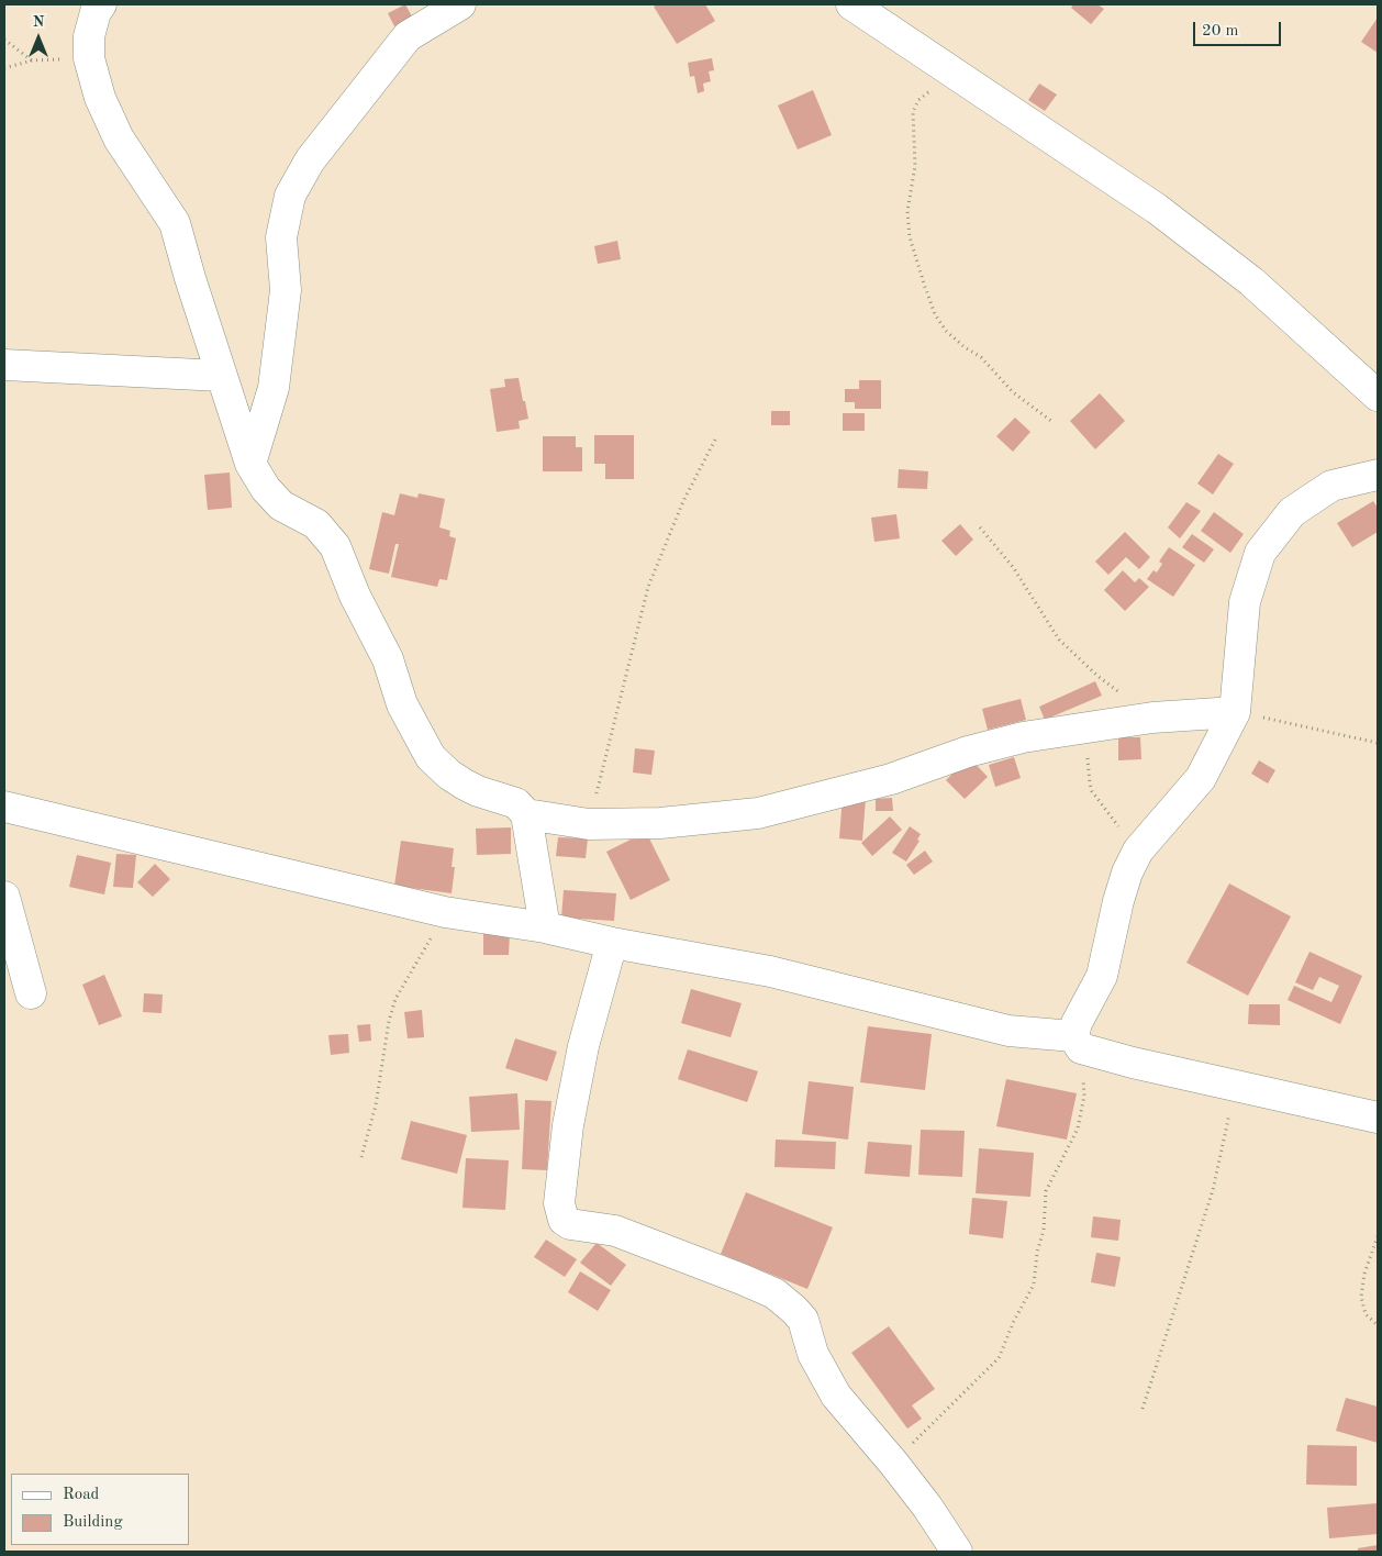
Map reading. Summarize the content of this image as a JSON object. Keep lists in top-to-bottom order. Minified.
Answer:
{"legend":["Road","Building"],"scale_bar":"20 m","north":"top"}
